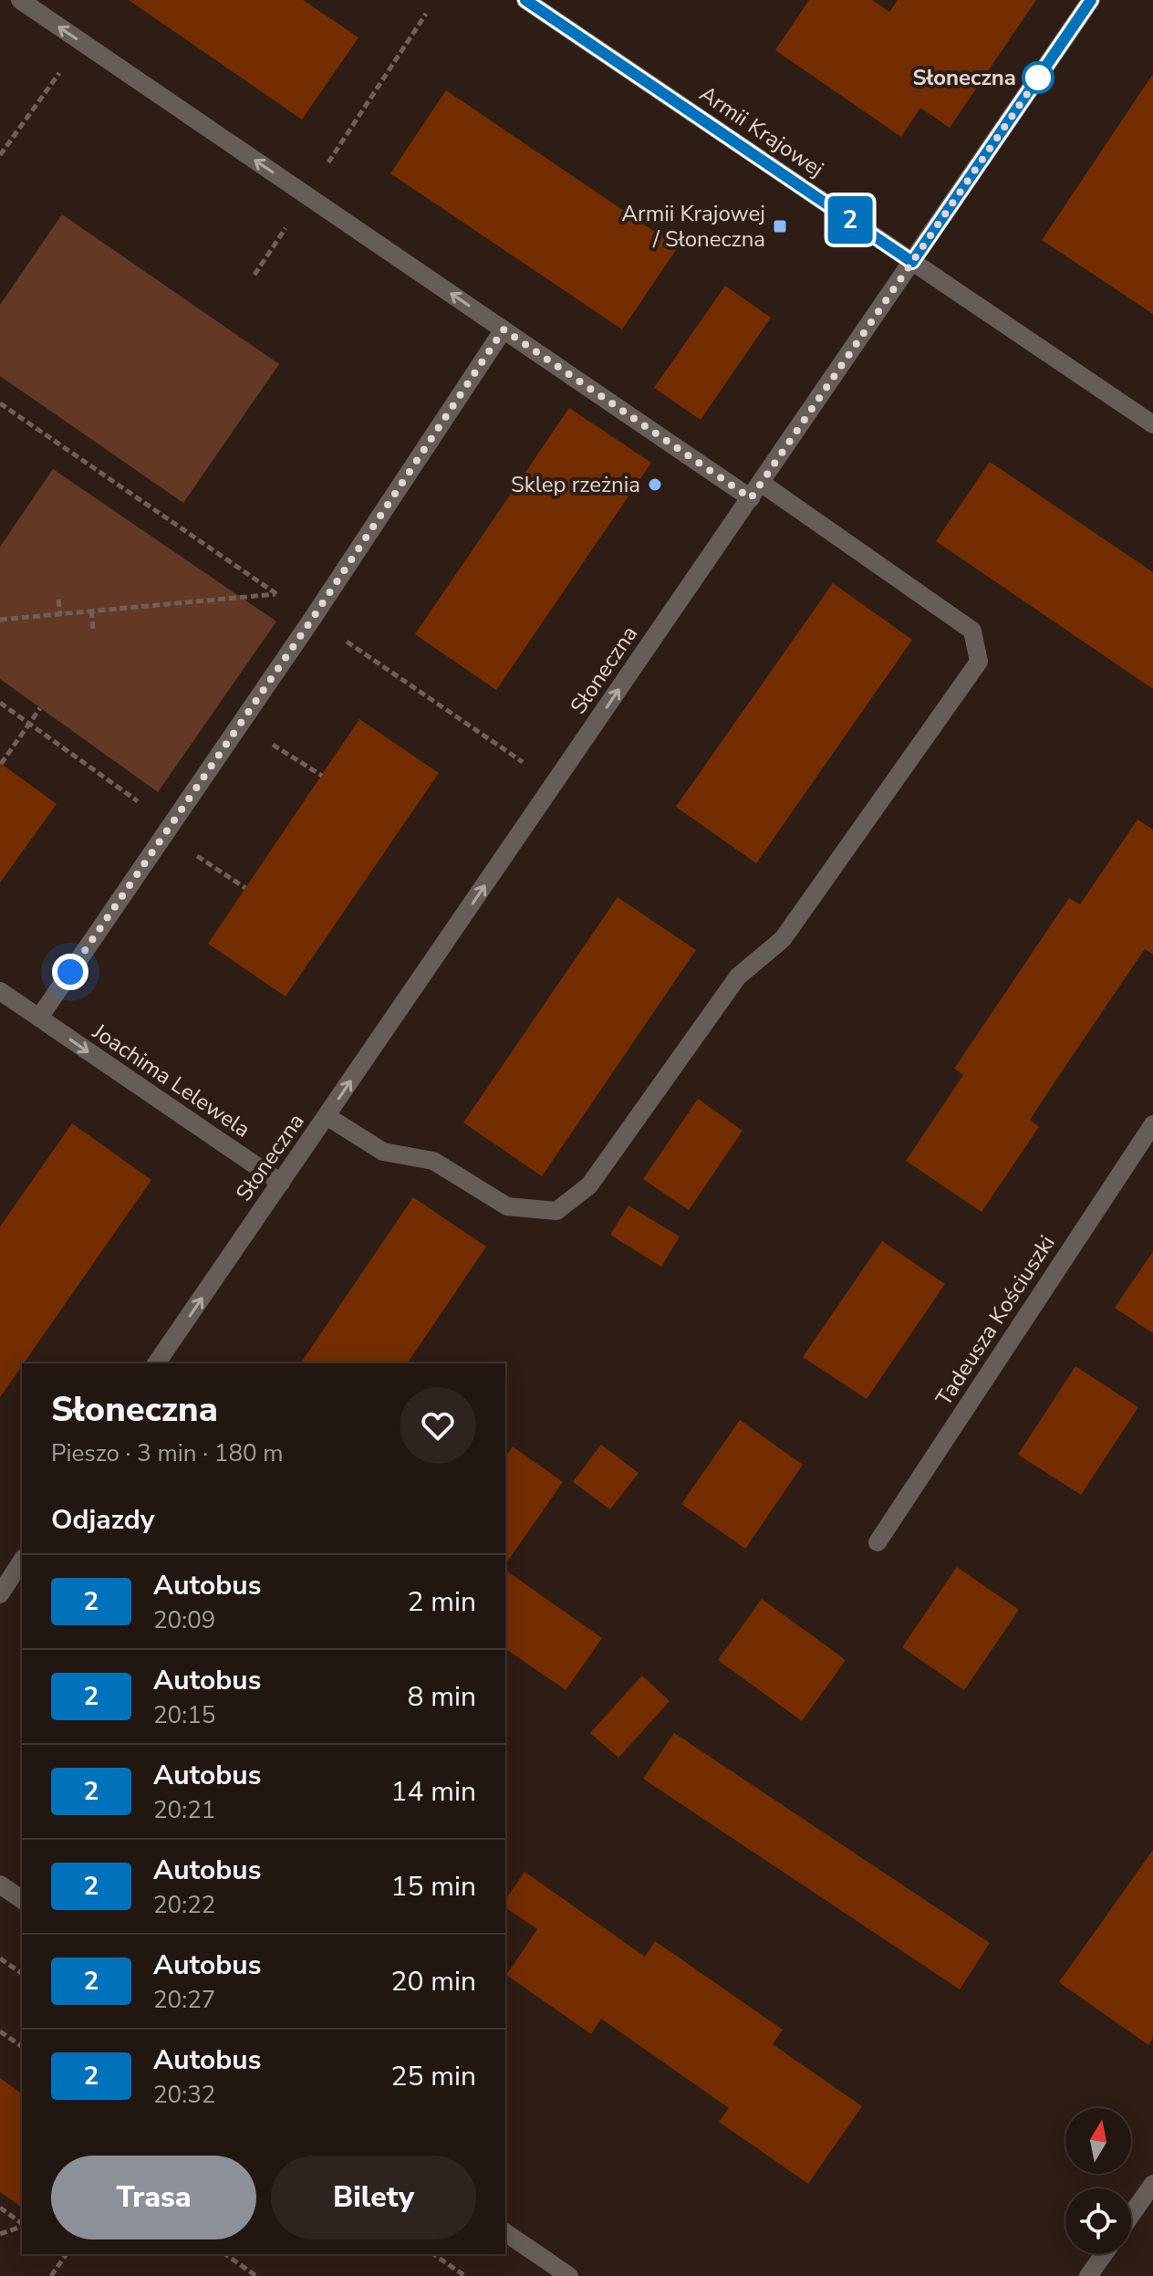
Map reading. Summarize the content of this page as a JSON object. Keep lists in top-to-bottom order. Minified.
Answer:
{"streets":{"street":["Armii Krajowej","Słoneczna","Joachima Lelewela","Tadeusza Kościuszki"]},"crossings":[["Armii Krajowej","Słoneczna"],["Słoneczna","Joachima Lelewela"]],"one_way":["Słoneczna","Joachima Lelewela"],"places":{"other":["Słoneczna","Sklep rzeżnia"],"transit":["Armii Krajowej / Słoneczna"]},"lines":["bus line 2"],"north":"top","page":{"on_map":"2","heading":[["Słoneczna","Pieszo · 3 min · 180 m"],"Odjazdy"],"list":[{"mark":"2","name":"Autobus","note":"20:09","value":"2 min"},{"mark":"2","name":"Autobus","note":"20:15","value":"8 min"},{"mark":"2","name":"Autobus","note":"20:21","value":"14 min"},{"mark":"2","name":"Autobus","note":"20:22","value":"15 min"},{"mark":"2","name":"Autobus","note":"20:27","value":"20 min"},{"mark":"2","name":"Autobus","note":"20:32","value":"25 min"}],"buttons":["Trasa","Bilety"]}}
